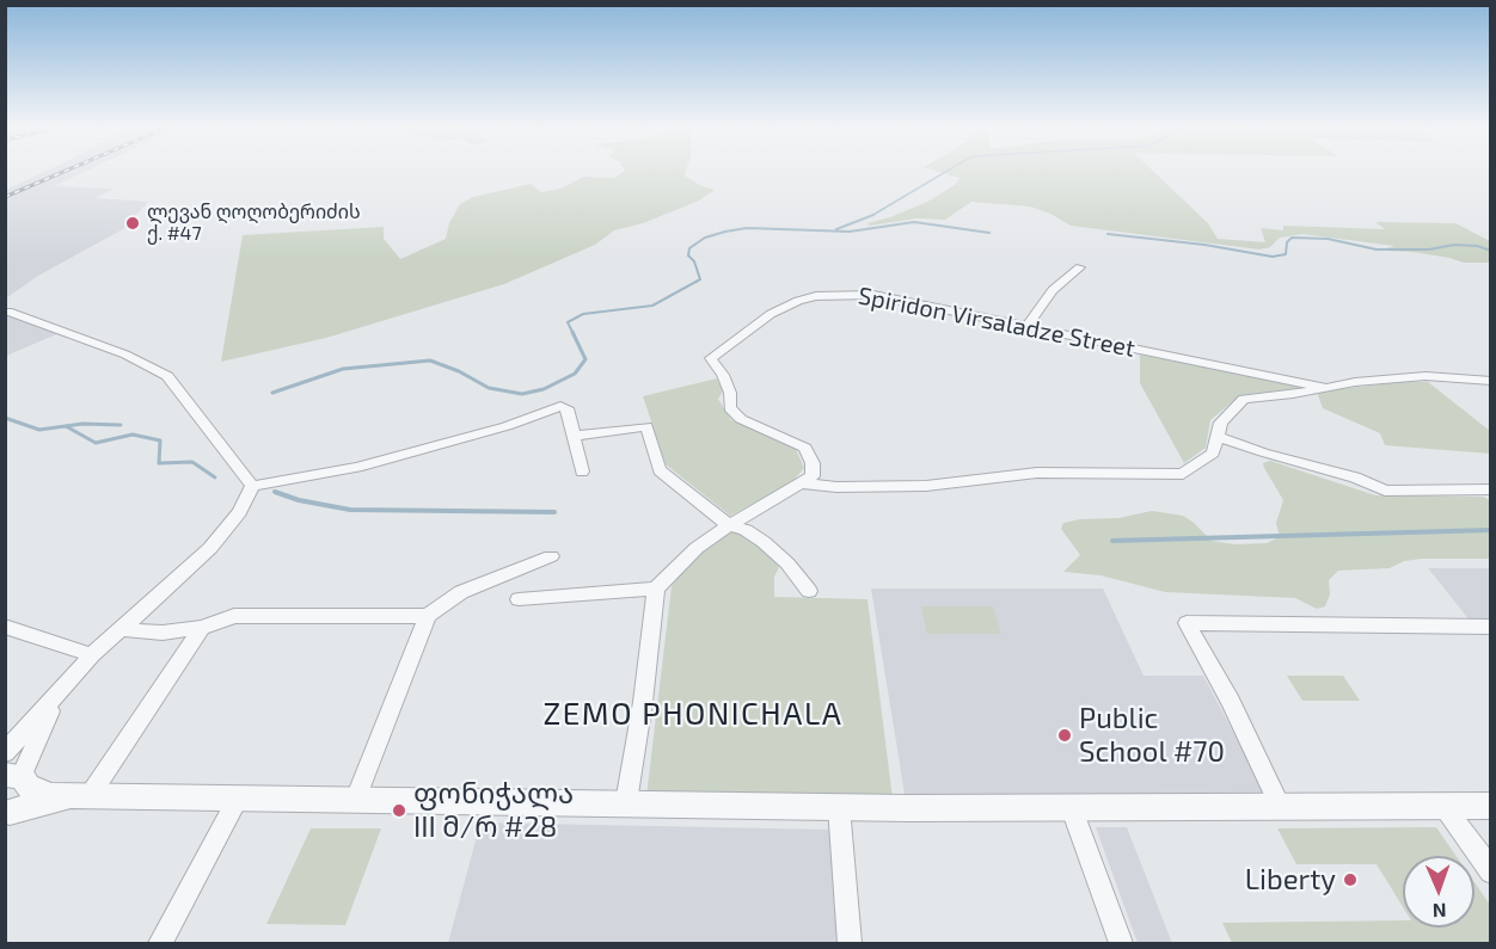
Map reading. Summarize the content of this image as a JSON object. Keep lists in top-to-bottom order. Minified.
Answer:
{"streets":{"street":["Spiridon Virsaladze Street"]},"districts":["ZEMO PHONICHALA"],"places":["ლევან ღოღობერიძის ქ. #47","Public School #70","ფონიჭალა III მ/რ #28","Liberty"],"north":"bottom"}
